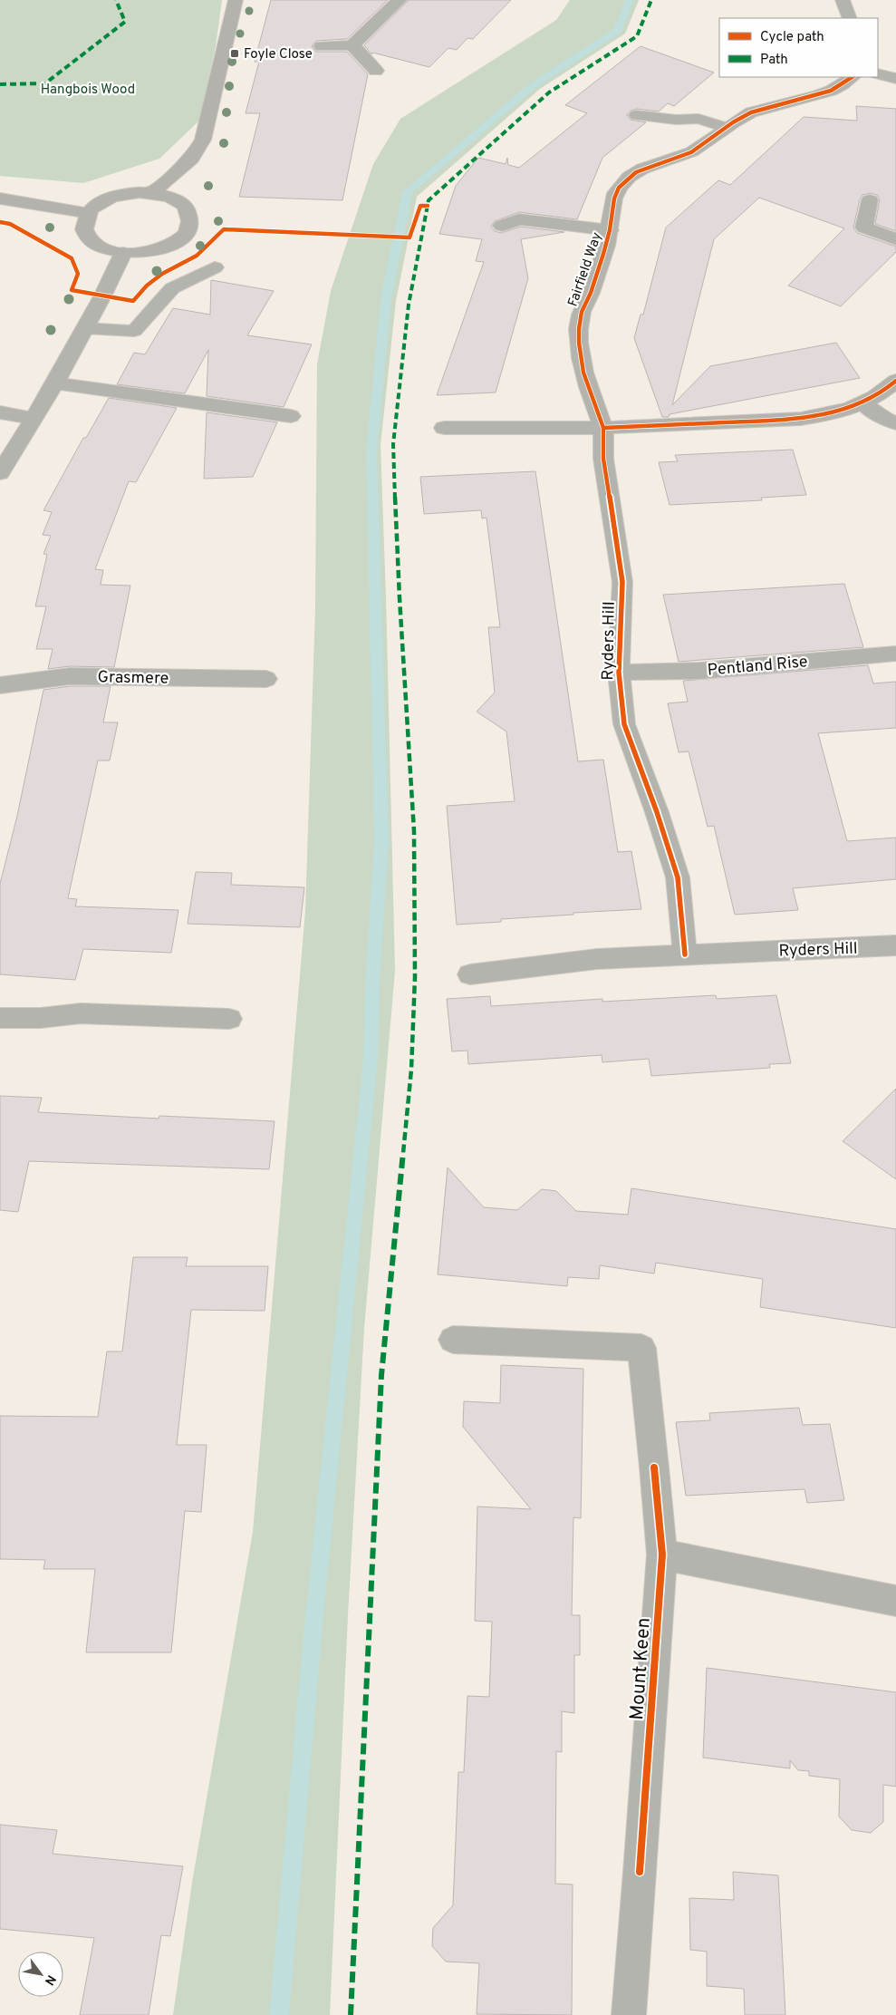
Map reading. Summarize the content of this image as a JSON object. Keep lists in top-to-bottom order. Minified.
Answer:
{"streets":{"street":["Fairfield Way","Ryders Hill","Pentland Rise","Grasmere","Mount Keen"]},"crossings":[["Fairfield Way","Ryders Hill"],["Ryders Hill","Pentland Rise"]],"parks":["Hangbois Wood"],"places":{"transit":["Foyle Close"]},"legend":["Cycle path","Path"],"north":"bottom right"}
